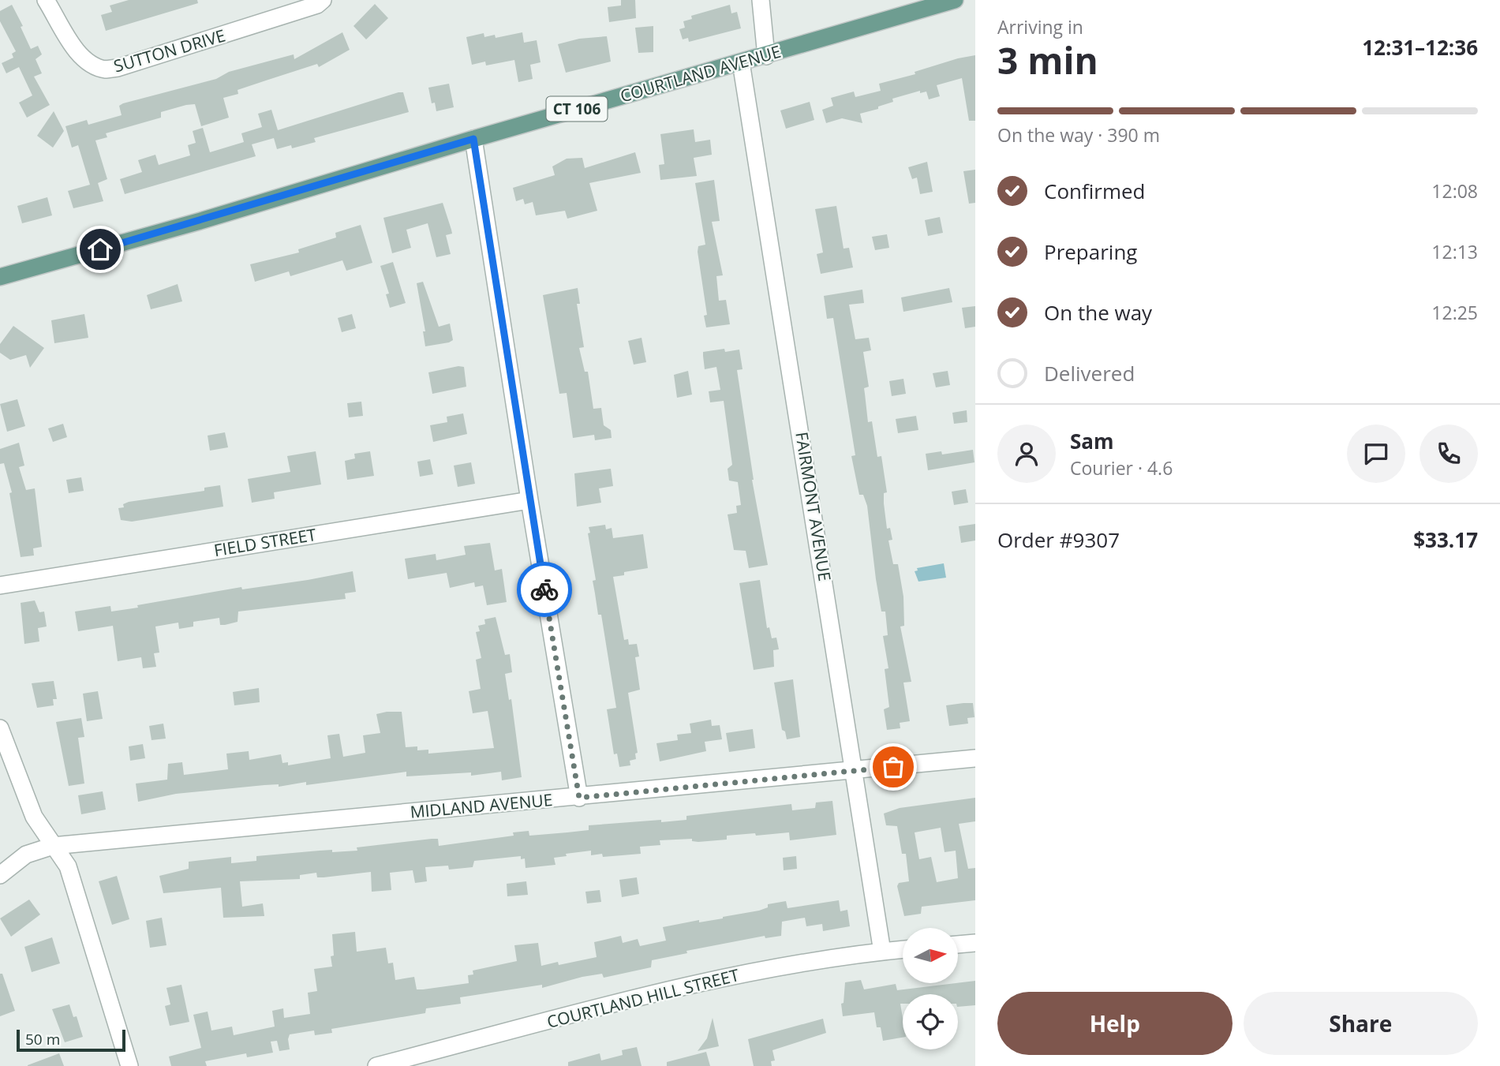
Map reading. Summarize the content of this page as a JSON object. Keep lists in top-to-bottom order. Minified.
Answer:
{"streets":{"main road":["COURTLAND AVENUE","CT 106"],"street":["SUTTON DRIVE","FAIRMONT AVENUE","FIELD STREET","MIDLAND AVENUE","COURTLAND HILL STREET"]},"crossings":[["COURTLAND AVENUE","FAIRMONT AVENUE"],["FAIRMONT AVENUE","MIDLAND AVENUE"],["FAIRMONT AVENUE","COURTLAND HILL STREET"]],"scale_bar":"50 m","north":"right","page":{"heading":["3 min","Arriving in","12:31–12:36"],"panel":["Sam","Courier · 4.6","Order #9307","$33.17"],"bar":"On the way · 390 m","list":[["Confirmed","12:08"],["Preparing","12:13"],["On the way","12:25"],"Delivered"],"buttons":["Help","Share"],"scale":"50 m"}}
